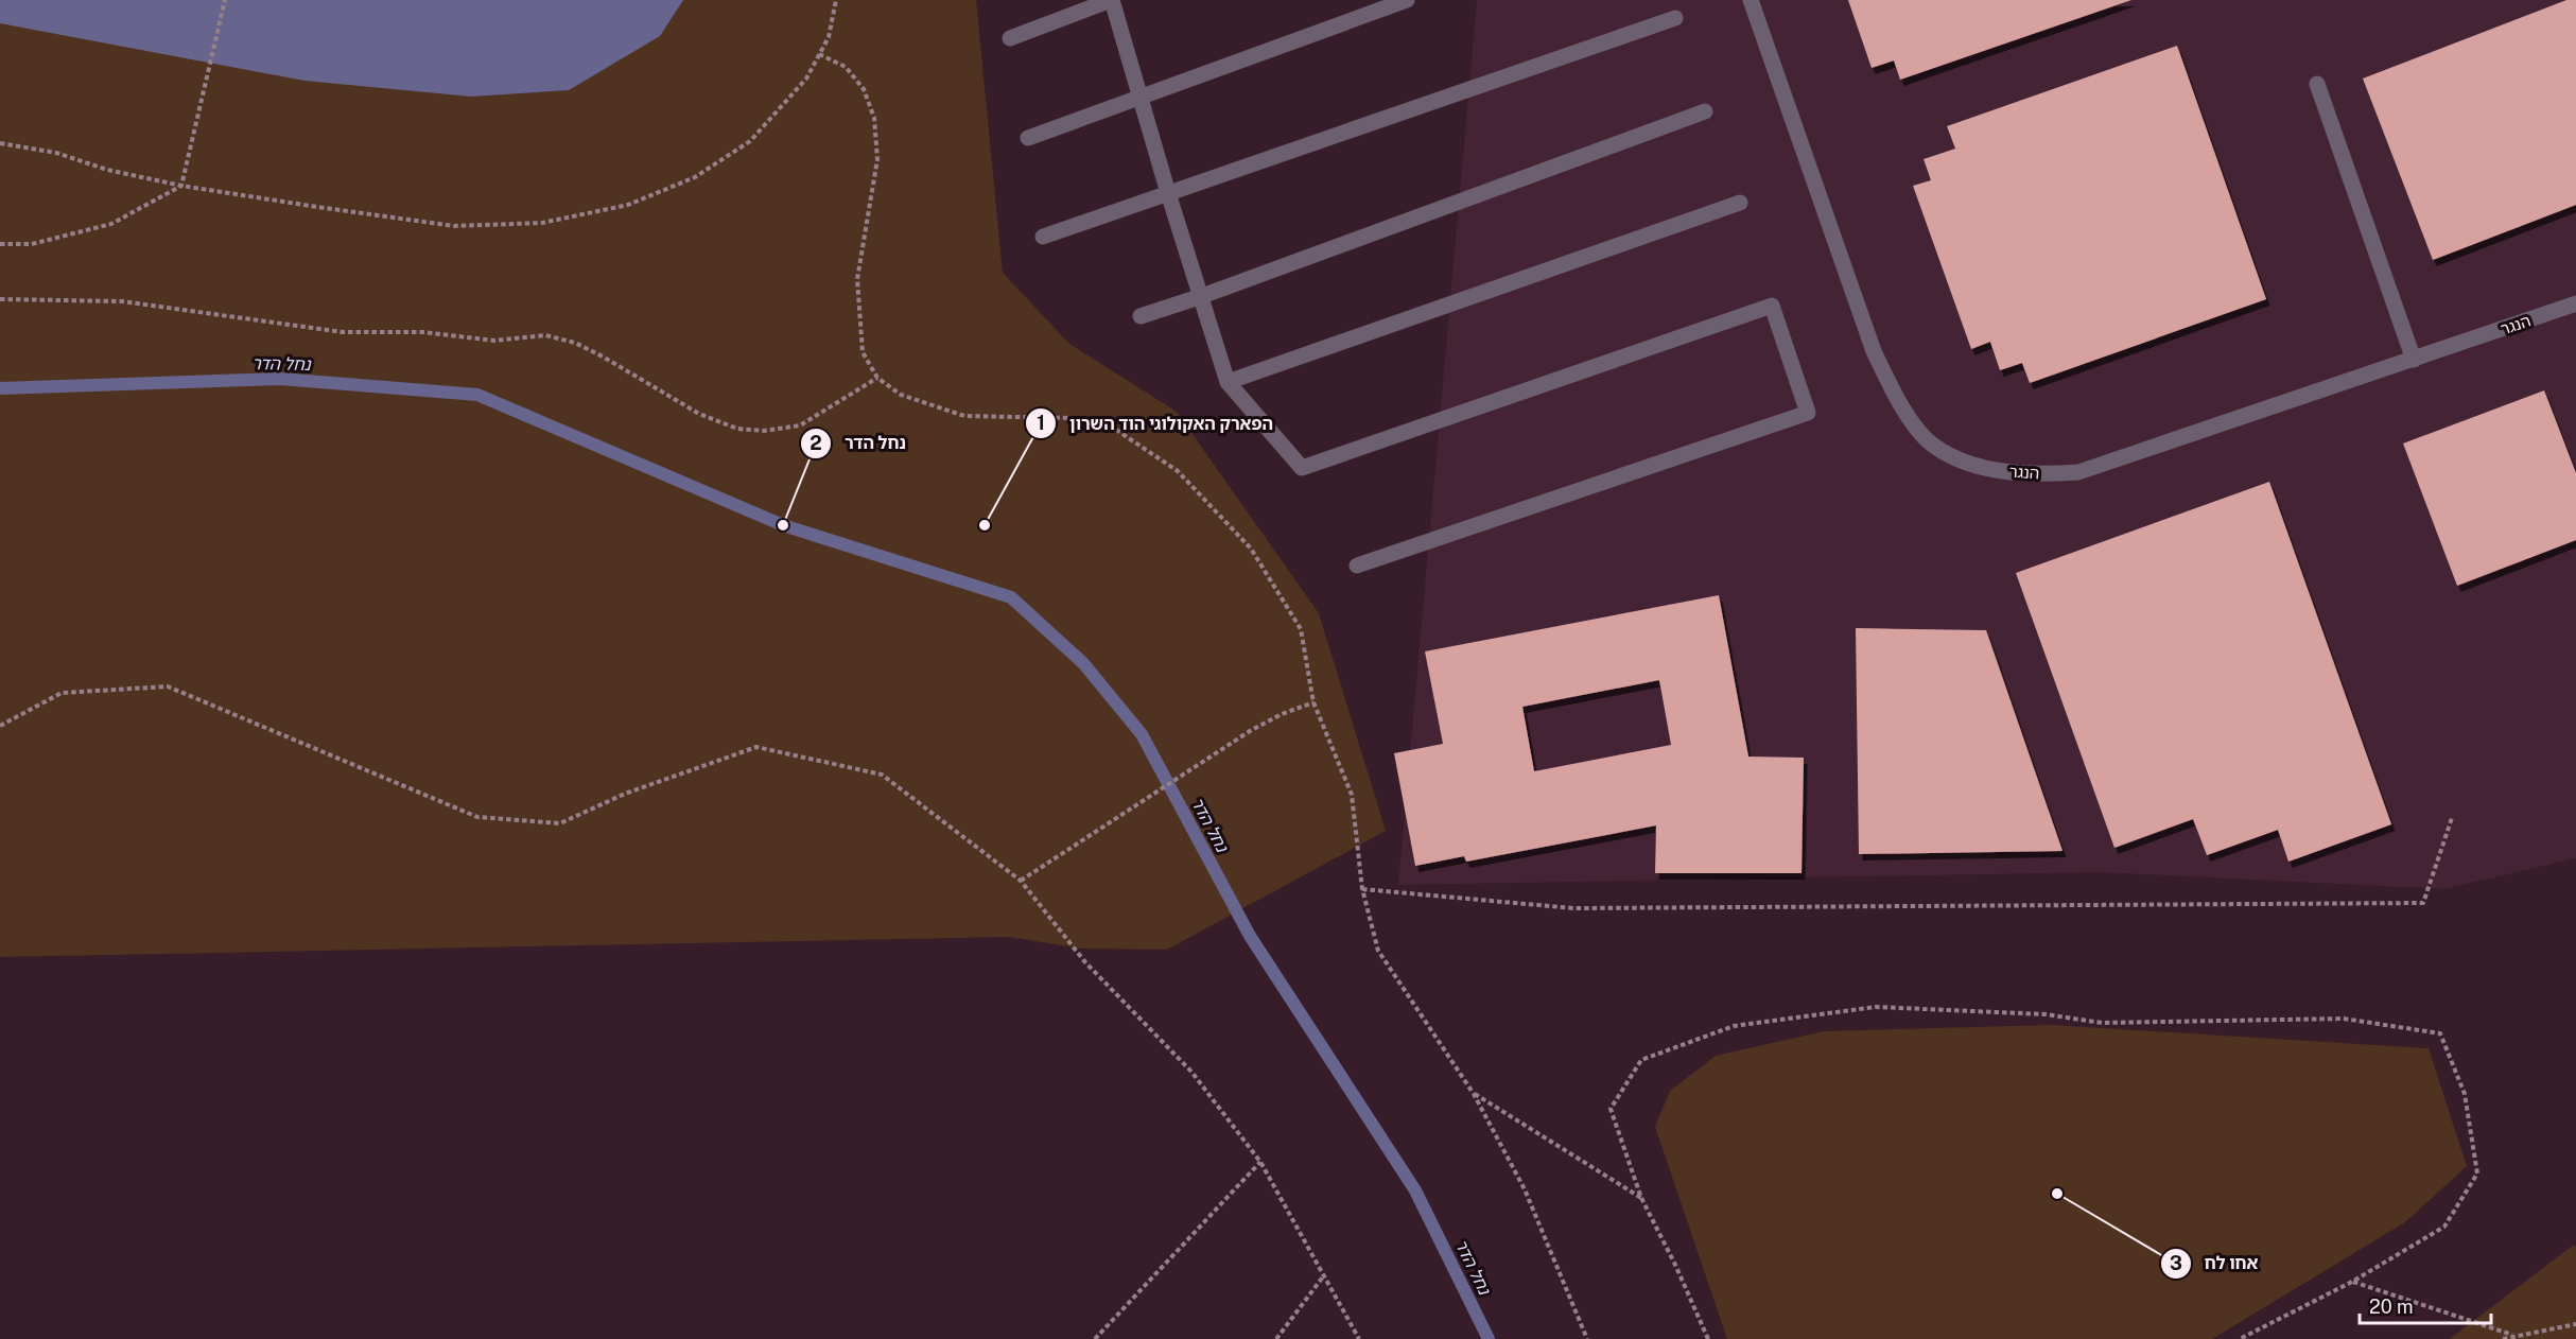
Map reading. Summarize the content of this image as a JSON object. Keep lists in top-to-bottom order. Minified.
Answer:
{"streets":{"street":["הנגר"]},"water":["נחל הדר"],"places":["נחל הדר","הפארק האקולוגי הוד השרון","אחו לח"],"scale_bar":"20 m"}
